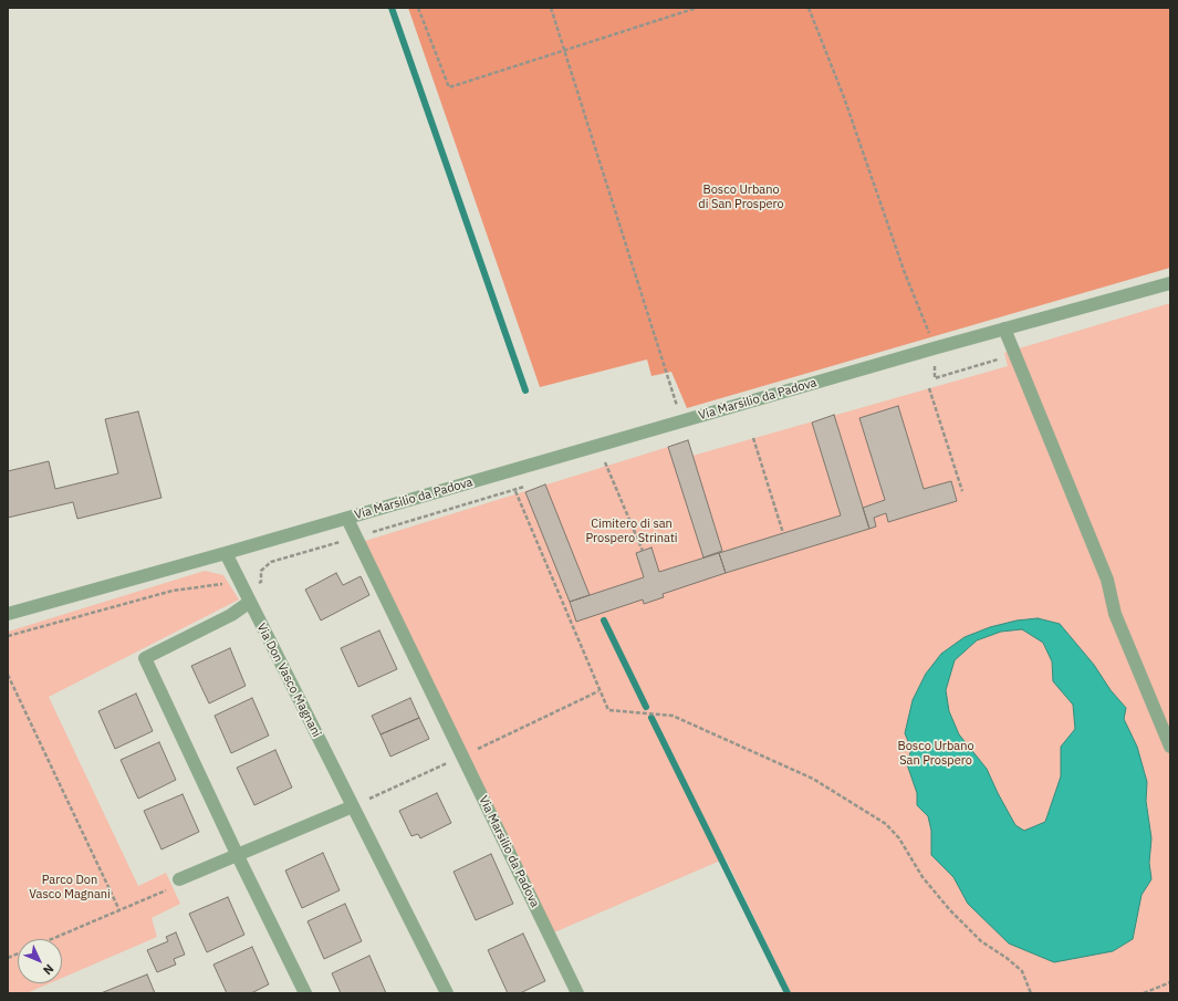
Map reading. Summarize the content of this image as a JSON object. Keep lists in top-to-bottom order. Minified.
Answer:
{"streets":{"street":["Via Marsilio da Padova","Via Don Vasco Magnani"]},"crossings":[["Via Marsilio da Padova","Via Don Vasco Magnani"]],"parks":["Bosco Urbano di San Prospero","Cimitero di san Prospero Strinati","Bosco Urbano San Prospero","Parco Don Vasco Magnani"],"north":"bottom right"}
